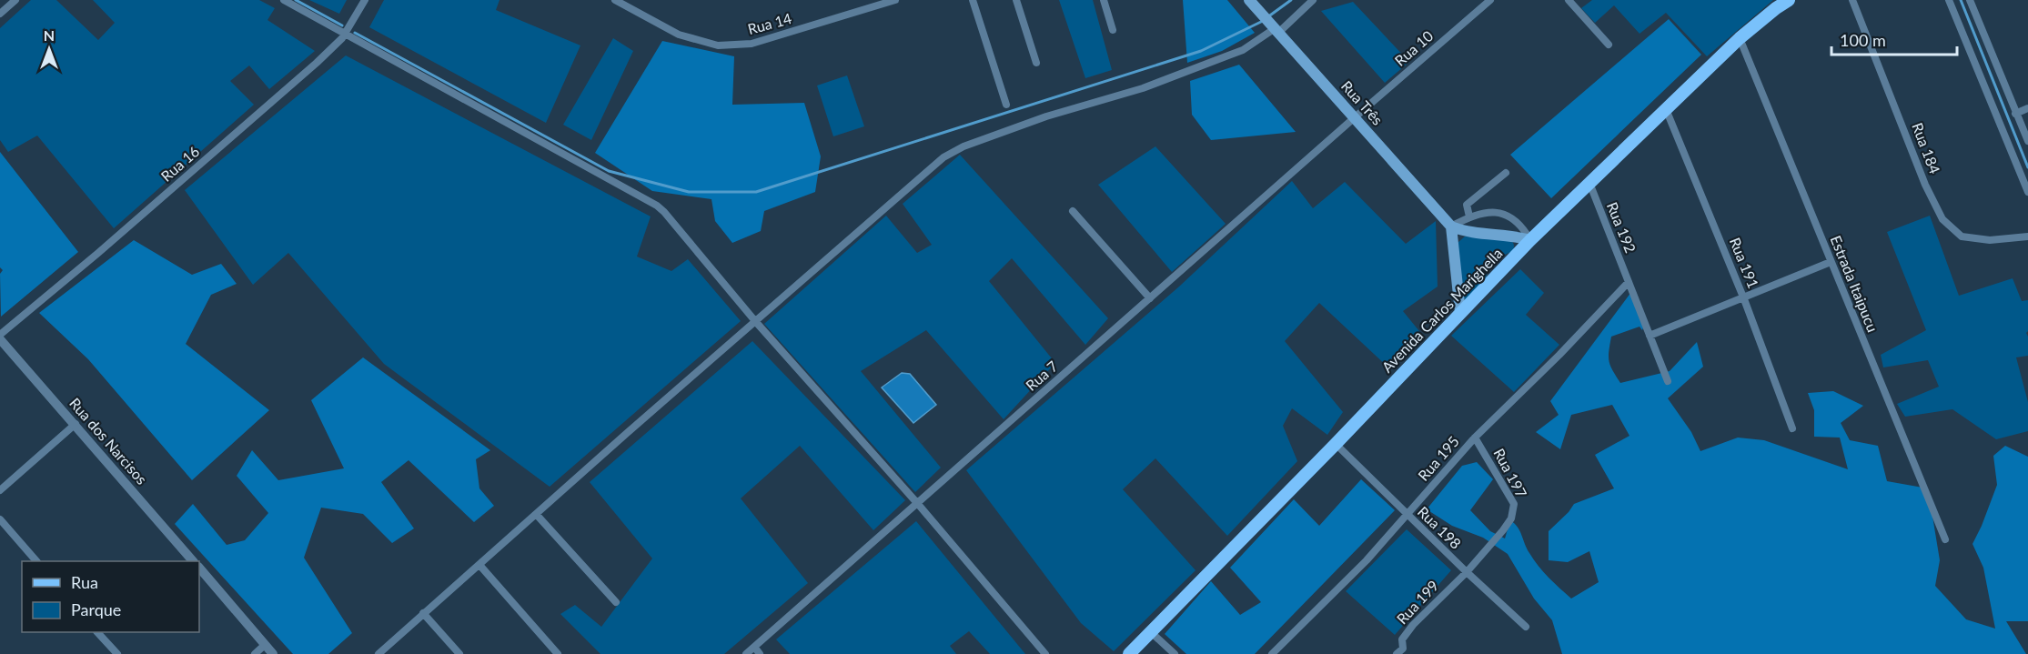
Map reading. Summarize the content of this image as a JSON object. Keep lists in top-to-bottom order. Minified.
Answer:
{"streets":{"main road":["Rua Três","Avenida Carlos Marighella"],"street":["Rua 14","Rua 10","Rua 184","Rua 16","Rua 192","Rua 191","Estrada Itaipucu","Rua 7","Rua dos Narcisos","Rua 195","Rua 197","Rua 198","Rua 199"]},"crossings":[["Rua 10","Rua Três"],["Rua 10","Rua 7"],["Rua Três","Rua 7"],["Rua 192","Avenida Carlos Marighella"],["Rua 192","Rua 195"],["Rua 191","Avenida Carlos Marighella"],["Estrada Itaipucu","Avenida Carlos Marighella"],["Avenida Carlos Marighella","Rua 198"],["Rua 195","Rua 197"],["Rua 195","Rua 198"],["Rua 197","Rua 198"],["Rua 197","Rua 199"],["Rua 198","Rua 199"]],"legend":["Rua","Parque"],"scale_bar":"100 m","north":"top"}
